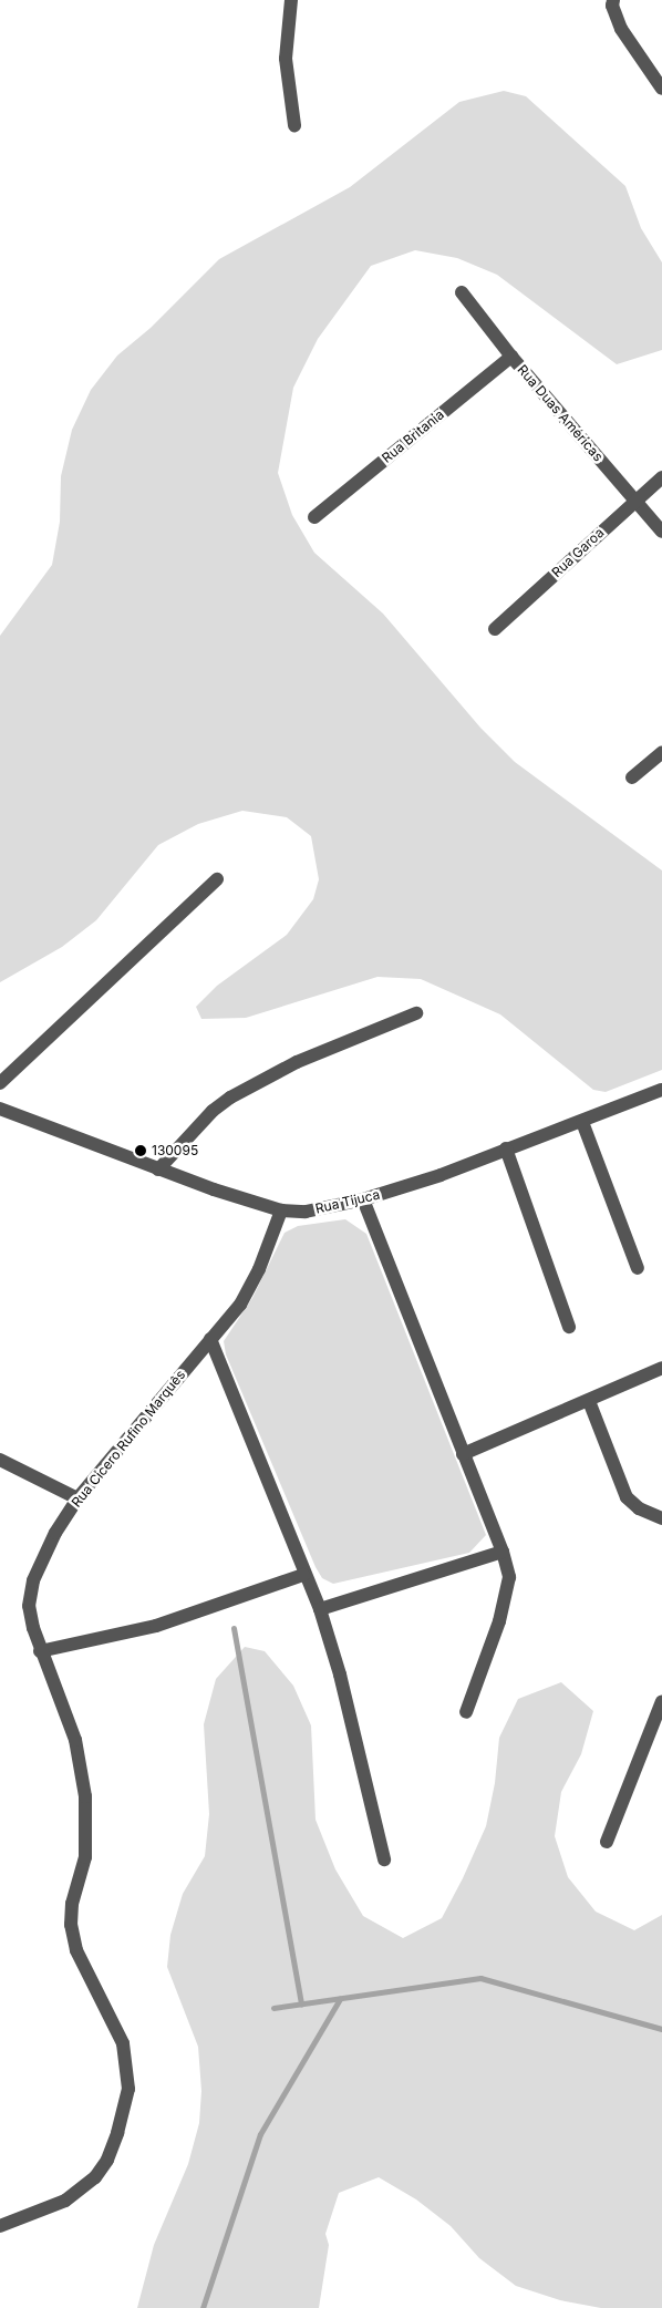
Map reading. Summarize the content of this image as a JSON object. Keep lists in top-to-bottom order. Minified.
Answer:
{"streets":{"street":["Rua Duas Américas","Rua Britania","Rua Garoa","Rua Tijuca","Rua Cicero Rufino Marquês"]},"crossings":[["Rua Duas Américas","Rua Britania"],["Rua Duas Américas","Rua Garoa"],["Rua Tijuca","Rua Cicero Rufino Marquês"]],"places":["130095"]}
